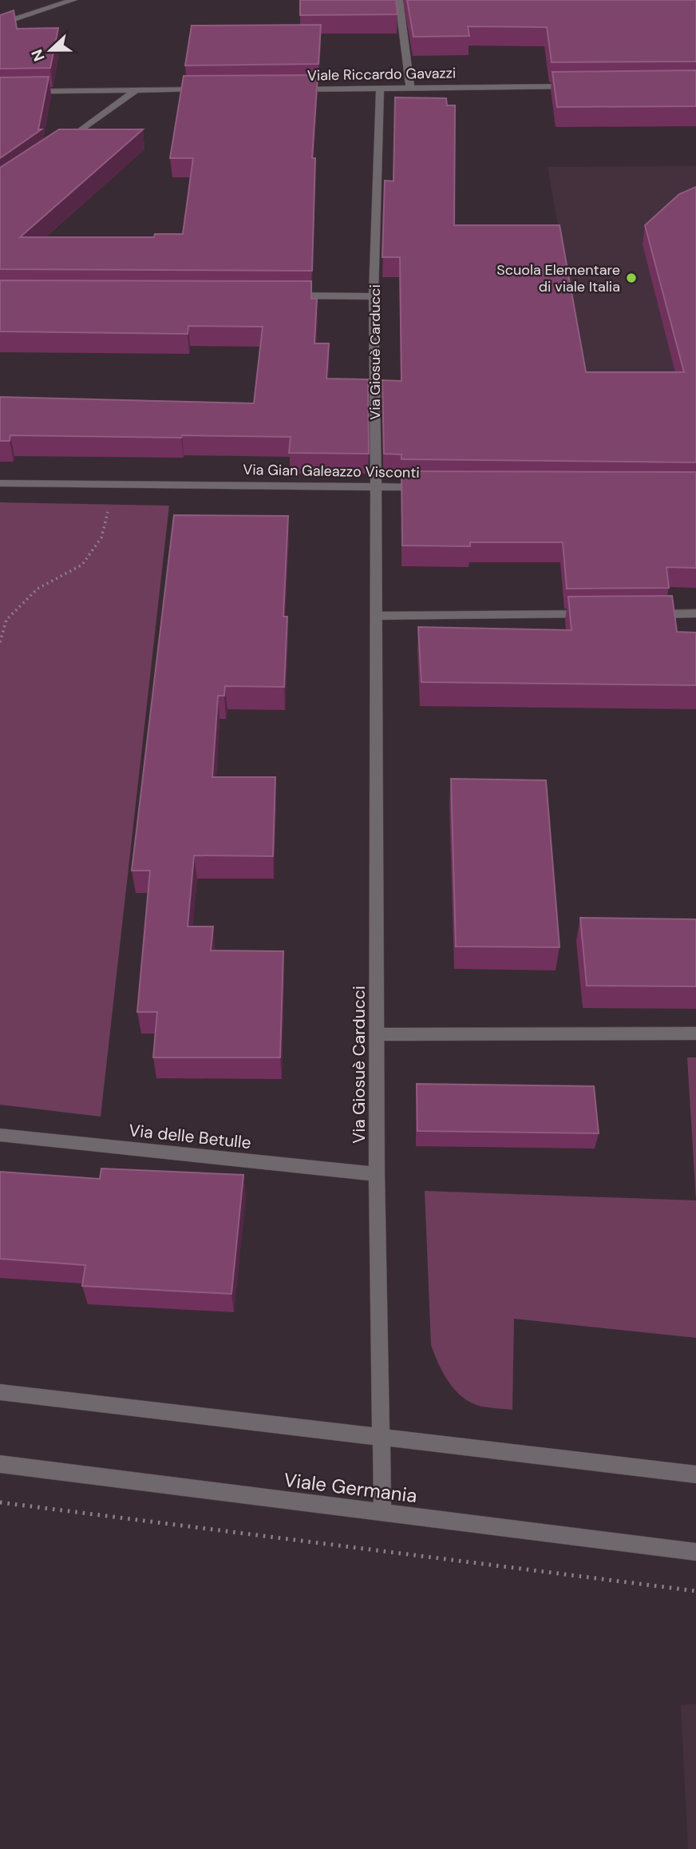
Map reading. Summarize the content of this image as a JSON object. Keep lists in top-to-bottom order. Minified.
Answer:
{"streets":{"street":["Viale Riccardo Gavazzi","Via Giosuè Carducci","Via Gian Galeazzo Visconti","Via delle Betulle","Viale Germania"]},"crossings":[["Viale Riccardo Gavazzi","Via Giosuè Carducci"],["Via Giosuè Carducci","Via Gian Galeazzo Visconti"],["Via Giosuè Carducci","Via delle Betulle"],["Via Giosuè Carducci","Viale Germania"]],"places":["Scuola Elementare di viale Italia"],"north":"left"}
